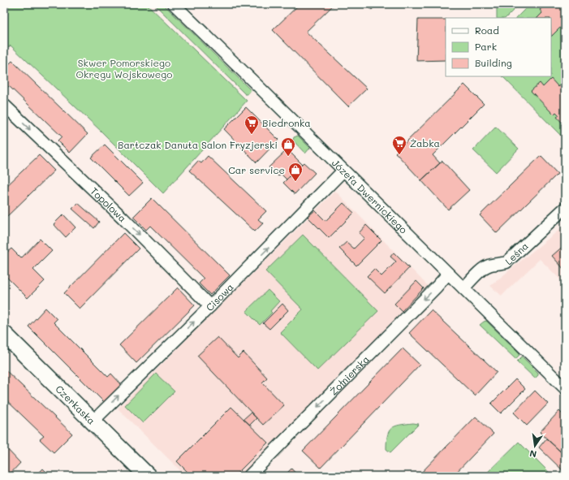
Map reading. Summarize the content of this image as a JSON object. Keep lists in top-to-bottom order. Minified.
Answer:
{"streets":{"street":["Józefa Dwernickiego","Topolowa","Leśna","Cisowa","Żołnierska","Czerkaska"]},"crossings":[["Józefa Dwernickiego","Leśna"],["Józefa Dwernickiego","Cisowa"],["Józefa Dwernickiego","Żołnierska"],["Topolowa","Cisowa"],["Cisowa","Czerkaska"]],"one_way":["Topolowa","Cisowa","Żołnierska"],"parks":["Skwer Pomorskiego Okręgu Wojskowego"],"places":{"supermarket":["Biedronka","Żabka"],"shop":["Bartczak Danuta Salon Fryzjerski","Car service"]},"legend":["Road","Park","Building"],"north":"bottom"}
